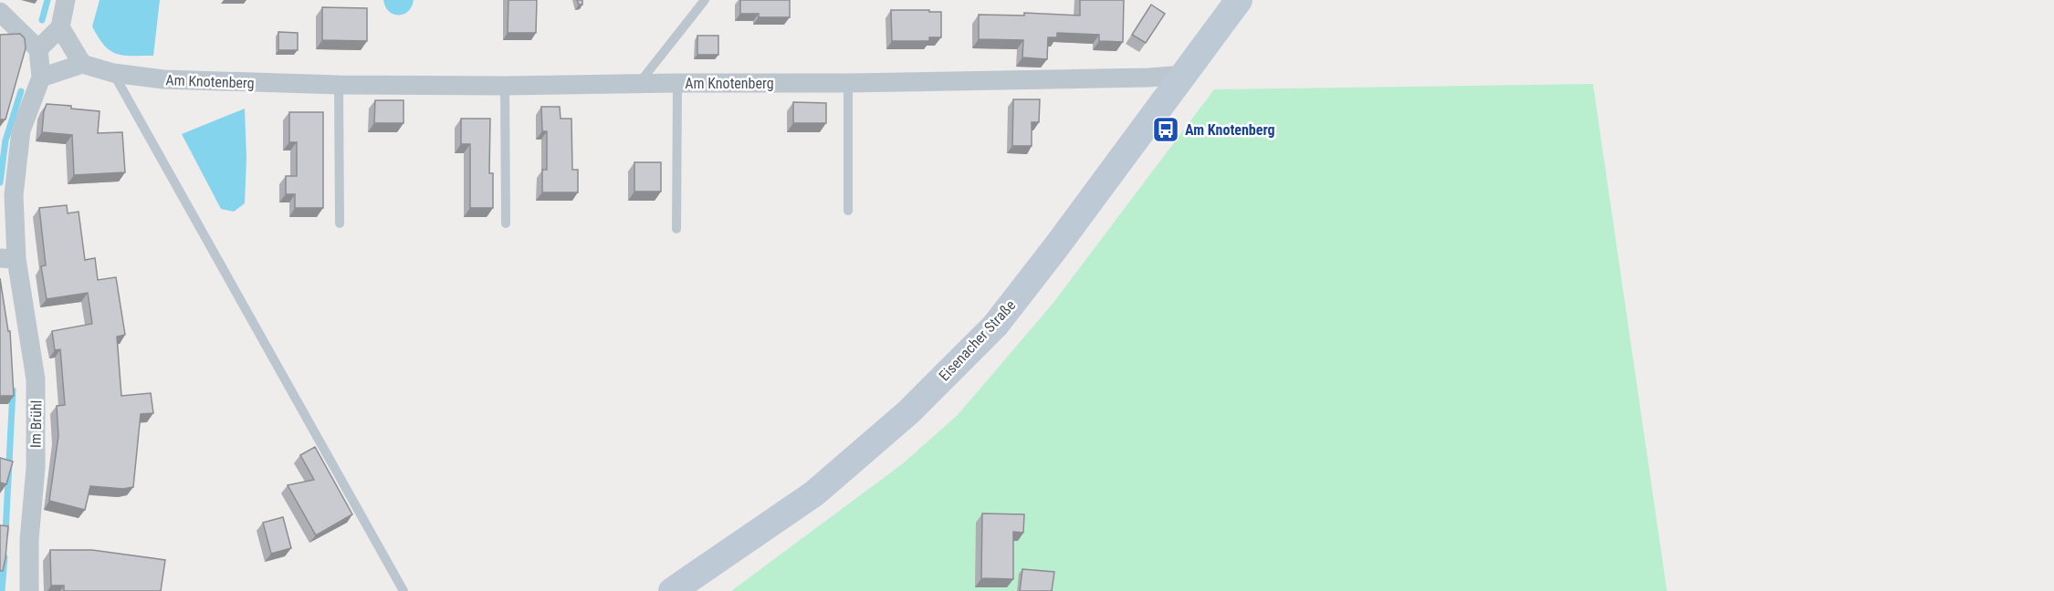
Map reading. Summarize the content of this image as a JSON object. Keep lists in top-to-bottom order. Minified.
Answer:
{"streets":{"main road":["Eisenacher Straße"],"street":["Am Knotenberg","Im Brühl"]},"crossings":[["Am Knotenberg","Eisenacher Straße"]],"places":{"bus stop":["Am Knotenberg"]}}
